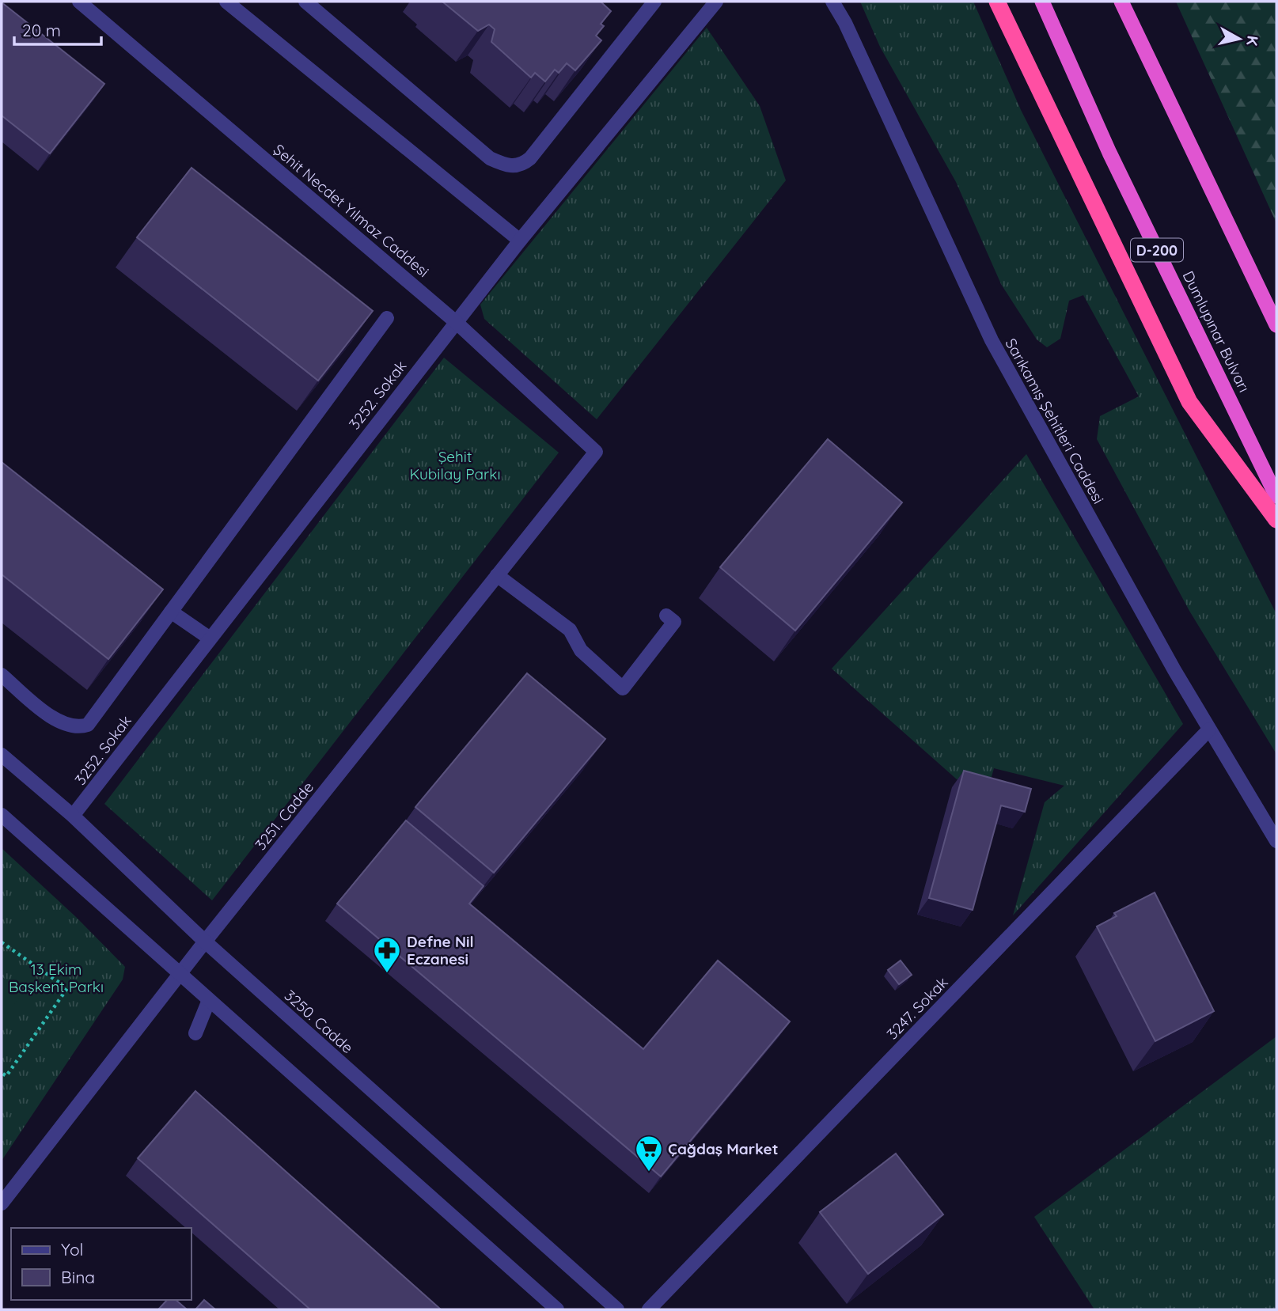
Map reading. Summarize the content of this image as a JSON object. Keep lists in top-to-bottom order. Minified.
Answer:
{"streets":{"highway":["D-200","Dumlupınar Bulvarı"],"street":["Şehit Necdet Yılmaz Caddesi","3252. Sokak","Sarıkamış Şehitleri Caddesi","3251. Cadde","3247. Sokak","3250. Cadde"]},"crossings":[["Şehit Necdet Yılmaz Caddesi","3252. Sokak"],["Şehit Necdet Yılmaz Caddesi","3251. Cadde"],["3252. Sokak","3250. Cadde"],["Sarıkamış Şehitleri Caddesi","3247. Sokak"],["3251. Cadde","3250. Cadde"]],"parks":["Şehit Kubilay Parkı","13 Ekim Başkent Parkı"],"places":{"pharmacy":["Defne Nil Eczanesi"],"supermarket":["Çağdaş Market"]},"legend":["Yol","Bina"],"scale_bar":"20 m","north":"right"}
